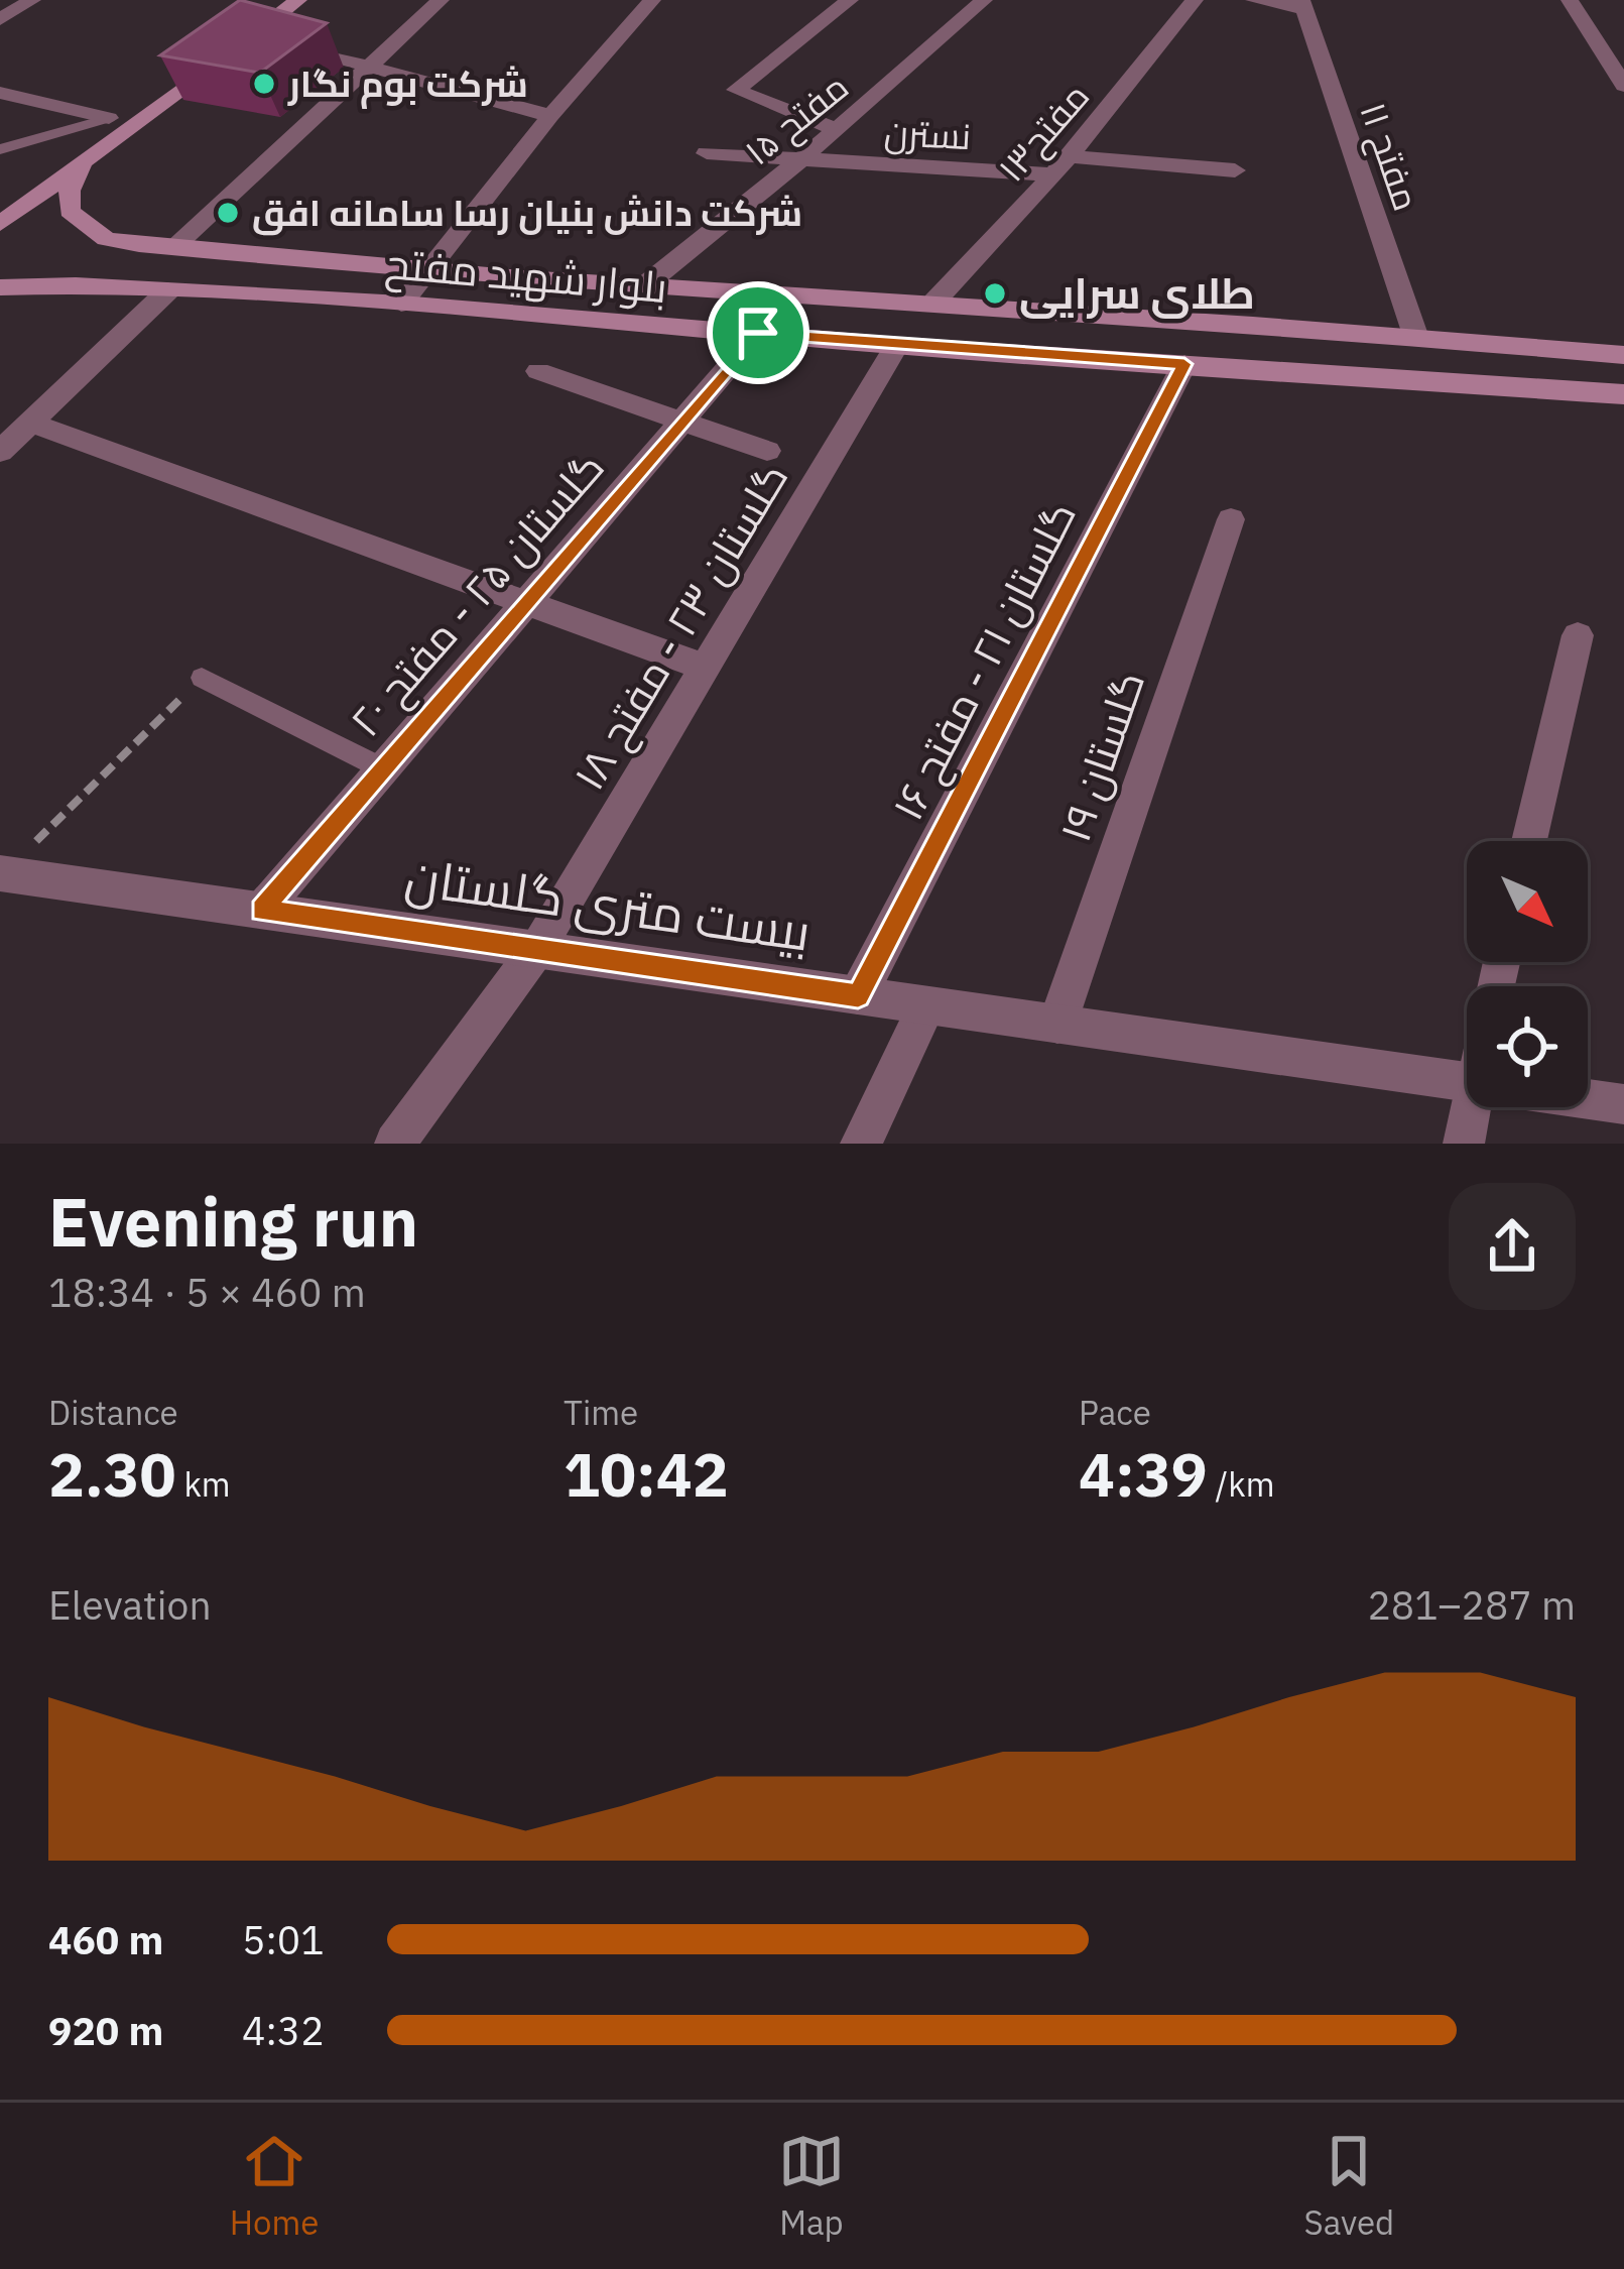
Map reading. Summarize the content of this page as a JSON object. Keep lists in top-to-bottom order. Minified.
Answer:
{"streets":{"main road":["بلوار شهید مفتح"],"street":["مفتح ۱۵","مفتح۱۳","نسترن","مفتح ۱۱","گلستان ۲۵ - مفتح ۲۰","گلستان ۲۳ - مفتح ۱۸","گلستان ۲۱ - مفتح ۱۶","گلستان ۱۹","بیست متری گلستان"]},"crossings":[["مفتح ۱۵","نسترن"],["مفتح ۱۵","بلوار شهید مفتح"],["مفتح۱۳","نسترن"],["مفتح۱۳","بلوار شهید مفتح"],["مفتح ۱۱","بلوار شهید مفتح"],["بلوار شهید مفتح","گلستان ۲۵ - مفتح ۲۰"],["بلوار شهید مفتح","گلستان ۲۳ - مفتح ۱۸"],["بلوار شهید مفتح","گلستان ۲۱ - مفتح ۱۶"],["گلستان ۲۵ - مفتح ۲۰","بیست متری گلستان"],["گلستان ۲۳ - مفتح ۱۸","بیست متری گلستان"],["گلستان ۲۱ - مفتح ۱۶","بیست متری گلستان"],["گلستان ۱۹","بیست متری گلستان"]],"places":["شرکت بوم نگار","شرکت دانش بنیان رسا سامانه افق","طلای سرایی"],"north":"bottom right","page":{"heading":["Evening run","18:34 · 5 × 460 m"],"stats":[["Distance","2.30 km"],["Time","10:42"],["Pace","4:39 /km"]],"chart":["Elevation","281–287 m"],"list":[{"name":"460 m","note":"5:01"},{"name":"920 m","note":"4:32"}],"tabs":["Home","Map","Saved"]}}
